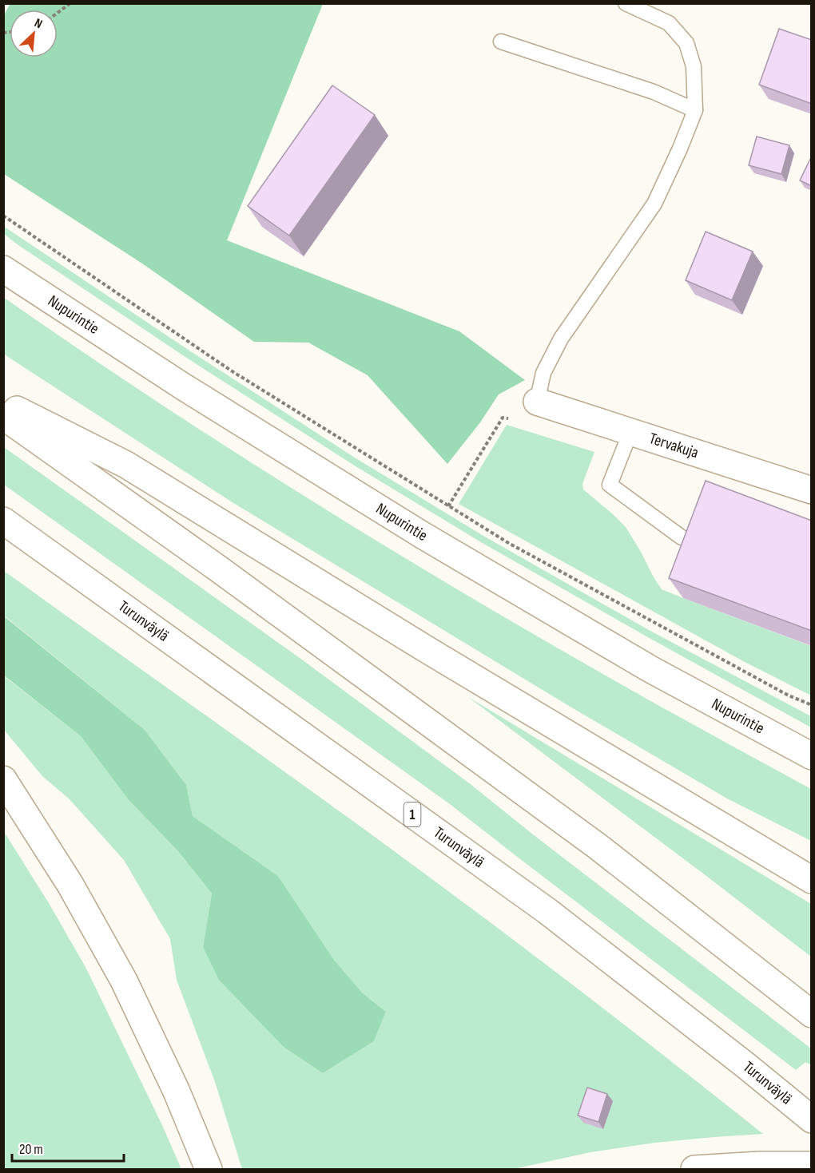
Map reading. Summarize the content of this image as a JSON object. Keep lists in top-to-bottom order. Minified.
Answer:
{"streets":{"main road":["Nupurintie","Tervakuja","Turunväylä","1"]},"scale_bar":"20 m","north":"top right"}
